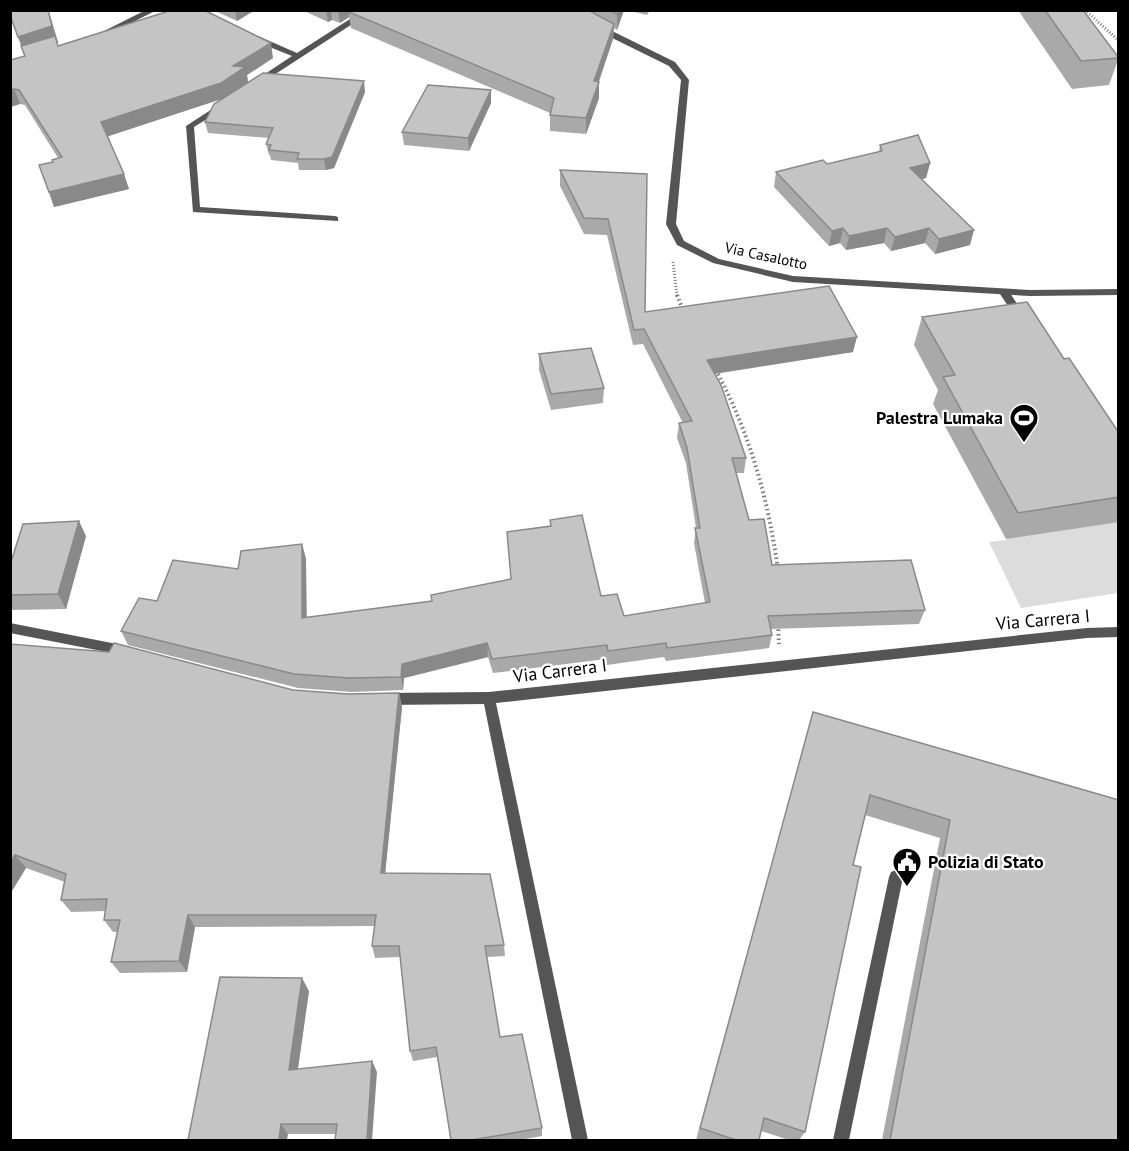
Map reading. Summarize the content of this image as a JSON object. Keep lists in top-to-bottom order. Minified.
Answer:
{"streets":{"street":["Via Casalotto","Via Carrera I"]},"places":{"sports":["Palestra Lumaka"],"public building":["Polizia di Stato"]}}
